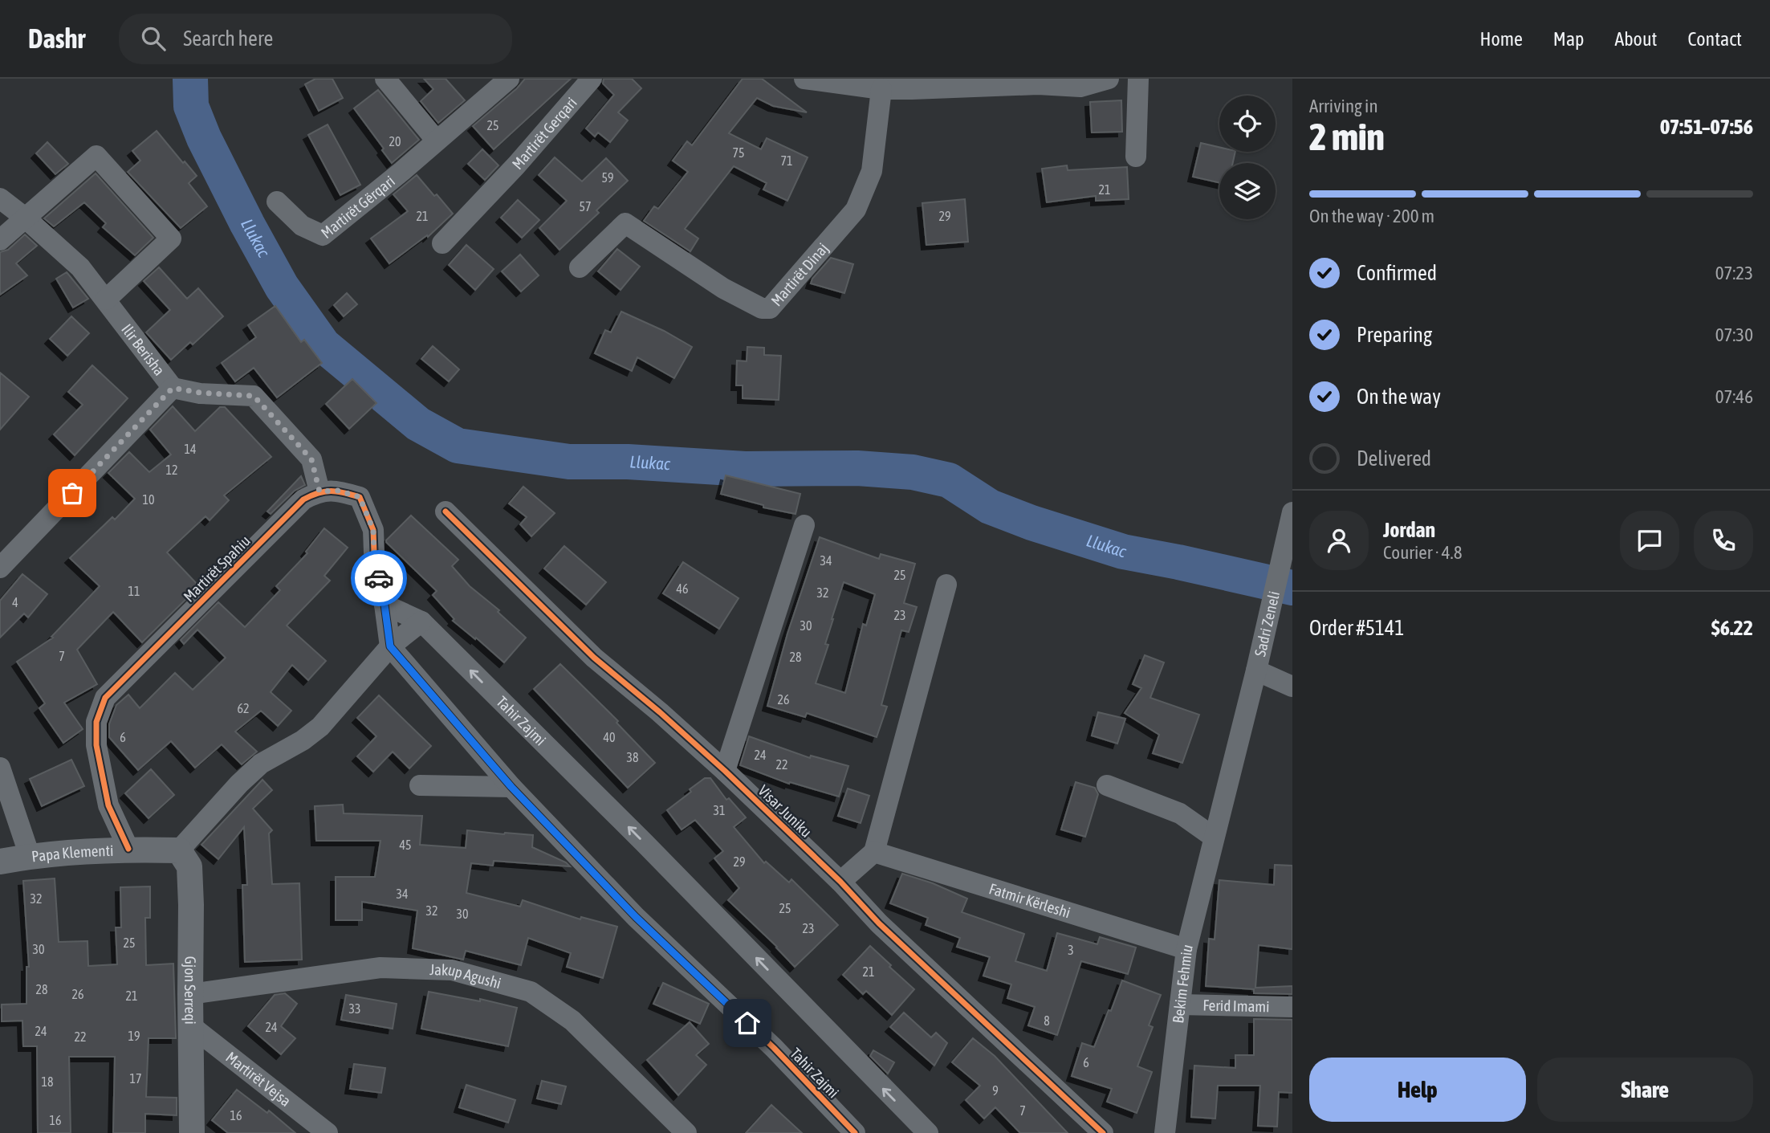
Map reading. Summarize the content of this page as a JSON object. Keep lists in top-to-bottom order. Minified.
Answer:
{"streets":{"street":["Martirët Gerqari","Martirët Gërqari","Martirët Dinaj","Ilir Berisha","Martirët Spahiu","Sadri Zeneli","Tahir Zajmi","Visar Juniku","Papa Klementi","Fatmir Kërleshi","Jakup Agushi","Bekim Fehmiu","Gjon Serreqi","Ferid Imami","Martirët Vejsa"]},"crossings":[["Martirët Spahiu","Papa Klementi"],["Sadri Zeneli","Bekim Fehmiu"],["Papa Klementi","Gjon Serreqi"],["Fatmir Kërleshi","Bekim Fehmiu"],["Jakup Agushi","Gjon Serreqi"],["Bekim Fehmiu","Ferid Imami"],["Gjon Serreqi","Martirët Vejsa"]],"water":["Llukac"],"house_numbers":["25","20","75","71","59","21","57","21","29","14","12","10","34","25","46","11","32","4","23","30","7","28","26","62","6","40","24","38","22","31","45","29","34","32","25","32","30","23","25","30","3","21","28","26","21","33","8","24","24","19","22","6","17","18","9","7","16","16"],"page":{"header":"Dashr","search":"Search here","nav":["Home","Map","About","Contact"],"heading":["2 min","Arriving in","07:51–07:56"],"panel":["Jordan","Courier · 4.8","Order #5141","$6.22"],"bar":"On the way · 200 m","list":[["Confirmed","07:23"],["Preparing","07:30"],["On the way","07:46"],"Delivered"],"buttons":["Help","Share"]}}
